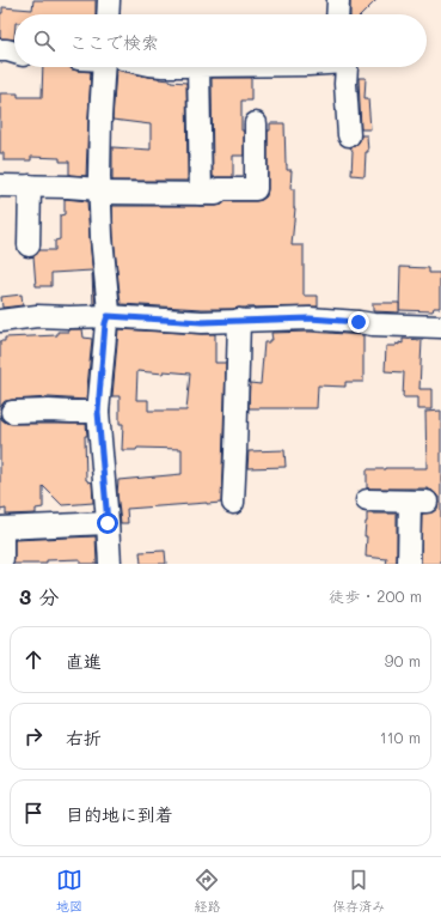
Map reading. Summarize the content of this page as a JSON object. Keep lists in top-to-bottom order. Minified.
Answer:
{"page":{"search":"ここで検索","heading":["3 分","徒歩 · 200 m"],"list":[["直進","90 m"],["右折","110 m"],"目的地に到着"],"nav":["地図","経路","保存済み"]}}
